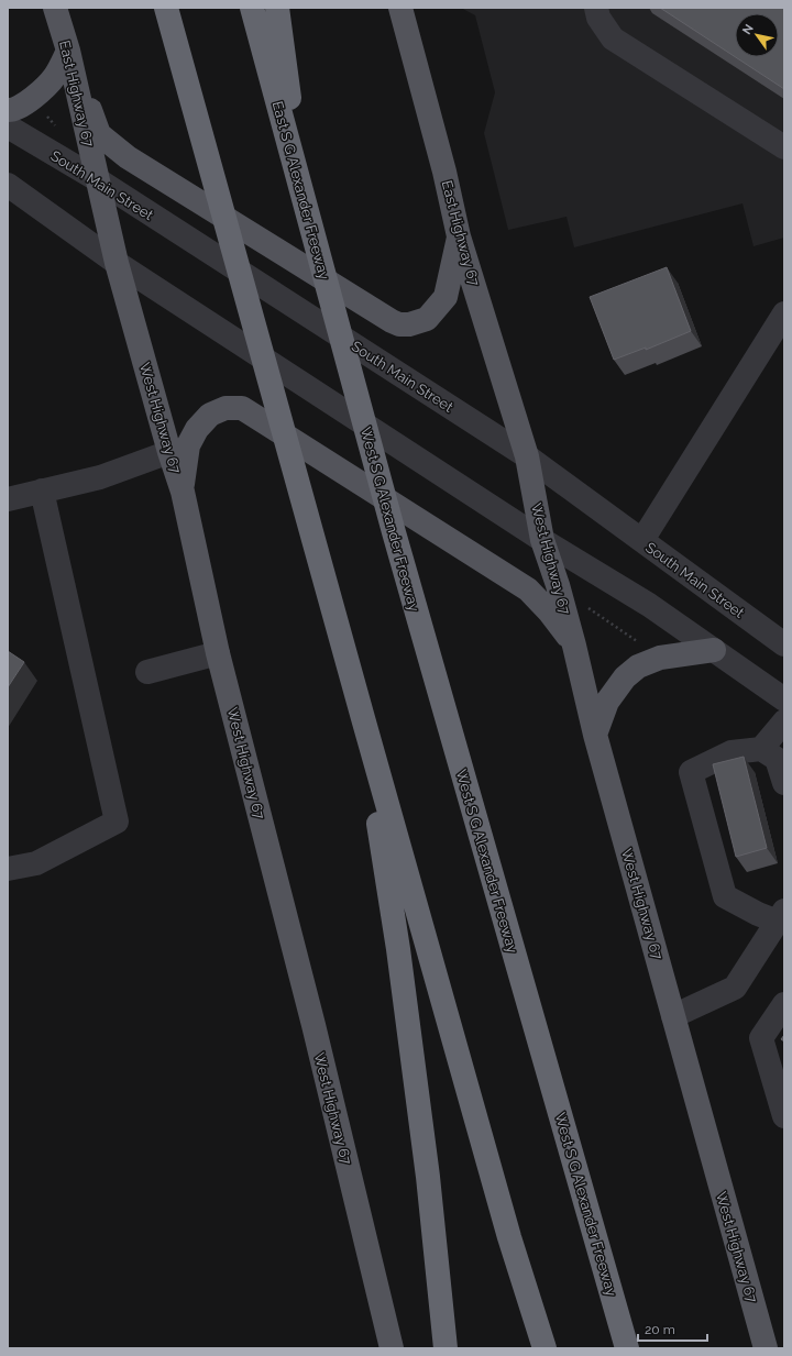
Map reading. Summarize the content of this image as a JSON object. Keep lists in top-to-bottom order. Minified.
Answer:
{"streets":{"highway":["East S G Alexander Freeway","West S G Alexander Freeway"],"main road":["East Highway 67","West Highway 67"],"street":["South Main Street"]},"crossings":[["East Highway 67","South Main Street"],["East Highway 67","West Highway 67"],["South Main Street","West Highway 67"],["East S G Alexander Freeway","West S G Alexander Freeway"]],"scale_bar":"20 m","north":"top left"}
